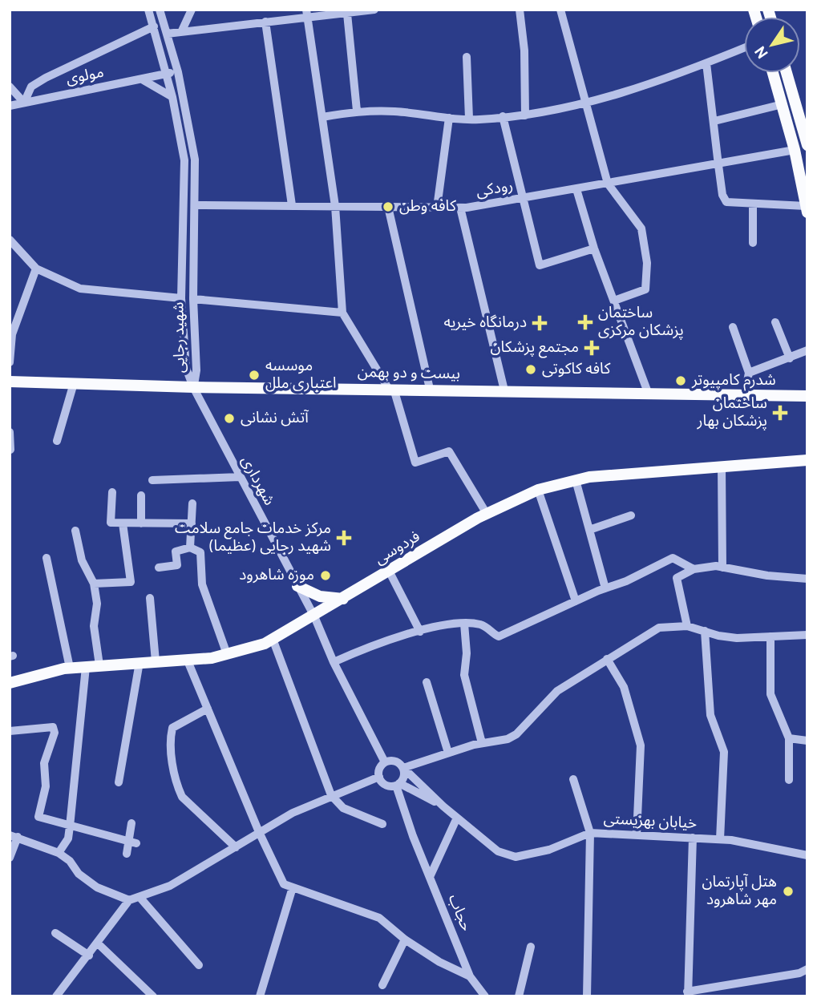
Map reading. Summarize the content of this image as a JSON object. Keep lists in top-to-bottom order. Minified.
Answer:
{"streets":{"main road":["بیست و دو بهمن","فردوسی"],"street":["مولوی","رودکی","شهید رجایی","شهرداری","خیابان بهزیستی","حجاب"]},"crossings":[["مولوی","شهید رجایی"],["رودکی","شهید رجایی"],["شهید رجایی","بیست و دو بهمن"],["شهید رجایی","شهرداری"],["بیست و دو بهمن","شهرداری"],["شهرداری","فردوسی"],["خیابان بهزیستی","حجاب"]],"places":{"other":["کافه وطن","کافه کاکوتی","موسسه اعتباری ملل","شدرم کامپیوتر","آتش نشانی","موزه شاهرود","هتل آپارتمان مهر شاهرود"],"health":["ساختمان پزشکان مرکزی","درمانگاه خیریه","مجتمع پزشکان","ساختمان پزشکان بهار","مرکز خدمات جامع سلامت شهید رجایی (عظیما)"]},"north":"bottom left"}
